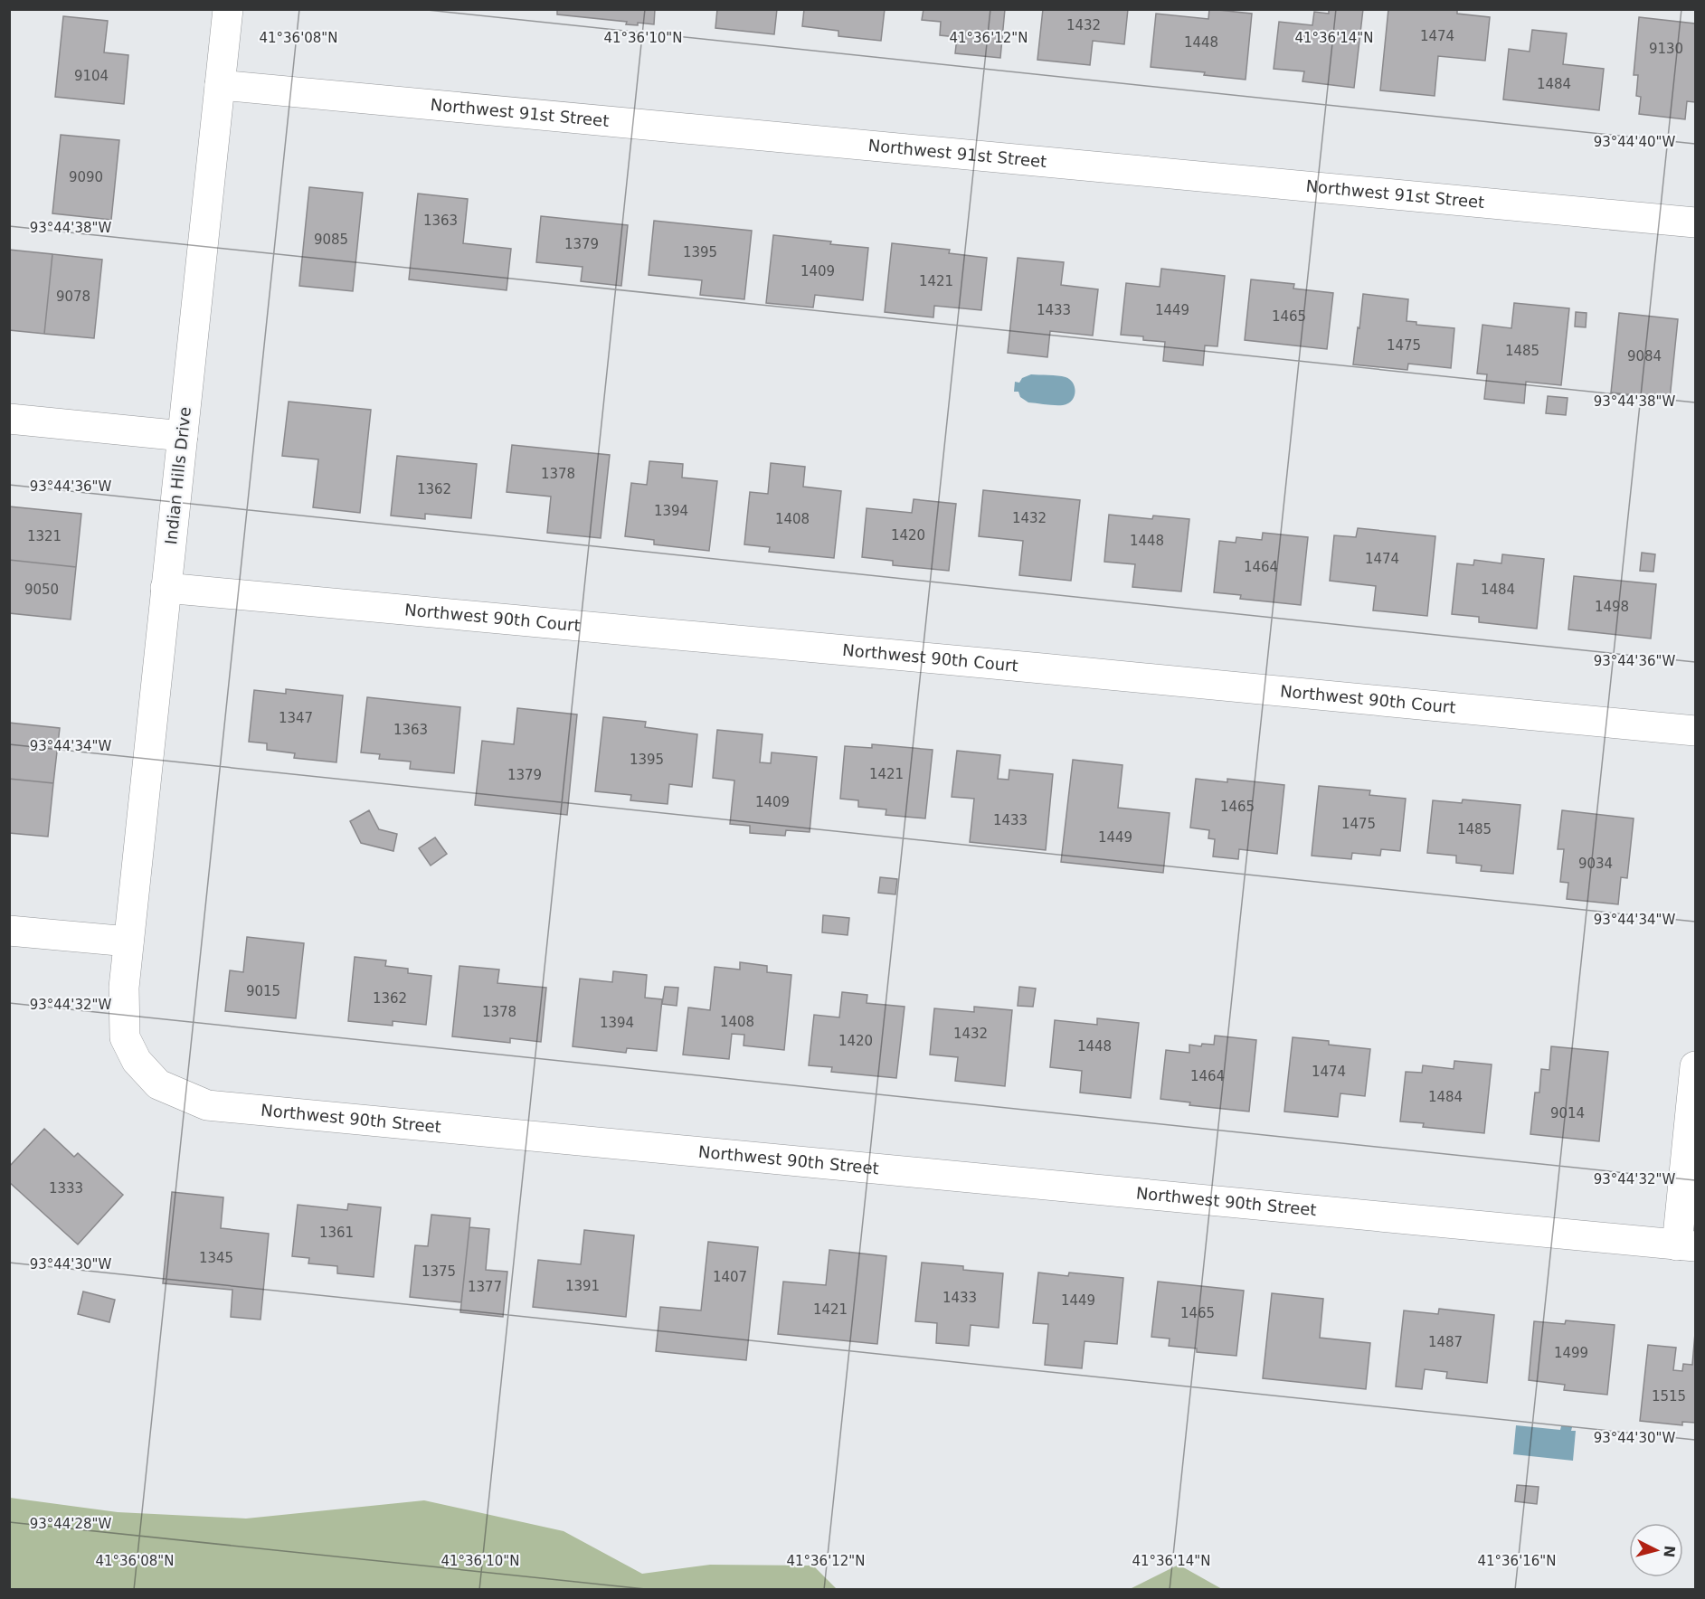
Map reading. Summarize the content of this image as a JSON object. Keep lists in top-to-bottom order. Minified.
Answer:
{"streets":{"street":["Northwest 91st Street","Indian Hills Drive","Northwest 90th Court","Northwest 90th Street"]},"crossings":[["Northwest 91st Street","Indian Hills Drive"],["Indian Hills Drive","Northwest 90th Court"],["Indian Hills Drive","Northwest 90th Street"]],"house_numbers":["1432","1474","1448","9130","9104","1484","9090","1363","9085","1379","1395","1409","1421","9078","1433","1449","1465","1475","1485","9084","1378","1362","1394","1432","1408","1420","1321","1448","1474","1464","9050","1484","1498","1347","1363","1395","1421","1379","1409","1465","1433","1475","1485","1449","9034","9015","1362","1378","1408","1394","1432","1420","1448","1474","1464","1484","9014","1333","1361","1345","1375","1407","1391","1377","1433","1449","1421","1465","1487","1499","1515"],"north":"right","coordinates":["41°36'08\"N","41°36'10\"N","41°36'12\"N","41°36'14\"N","93°44'40\"W","93°44'38\"W","93°44'36\"W","93°44'34\"W","93°44'32\"W","93°44'30\"W","93°44'28\"W","41°36'16\"N"]}
